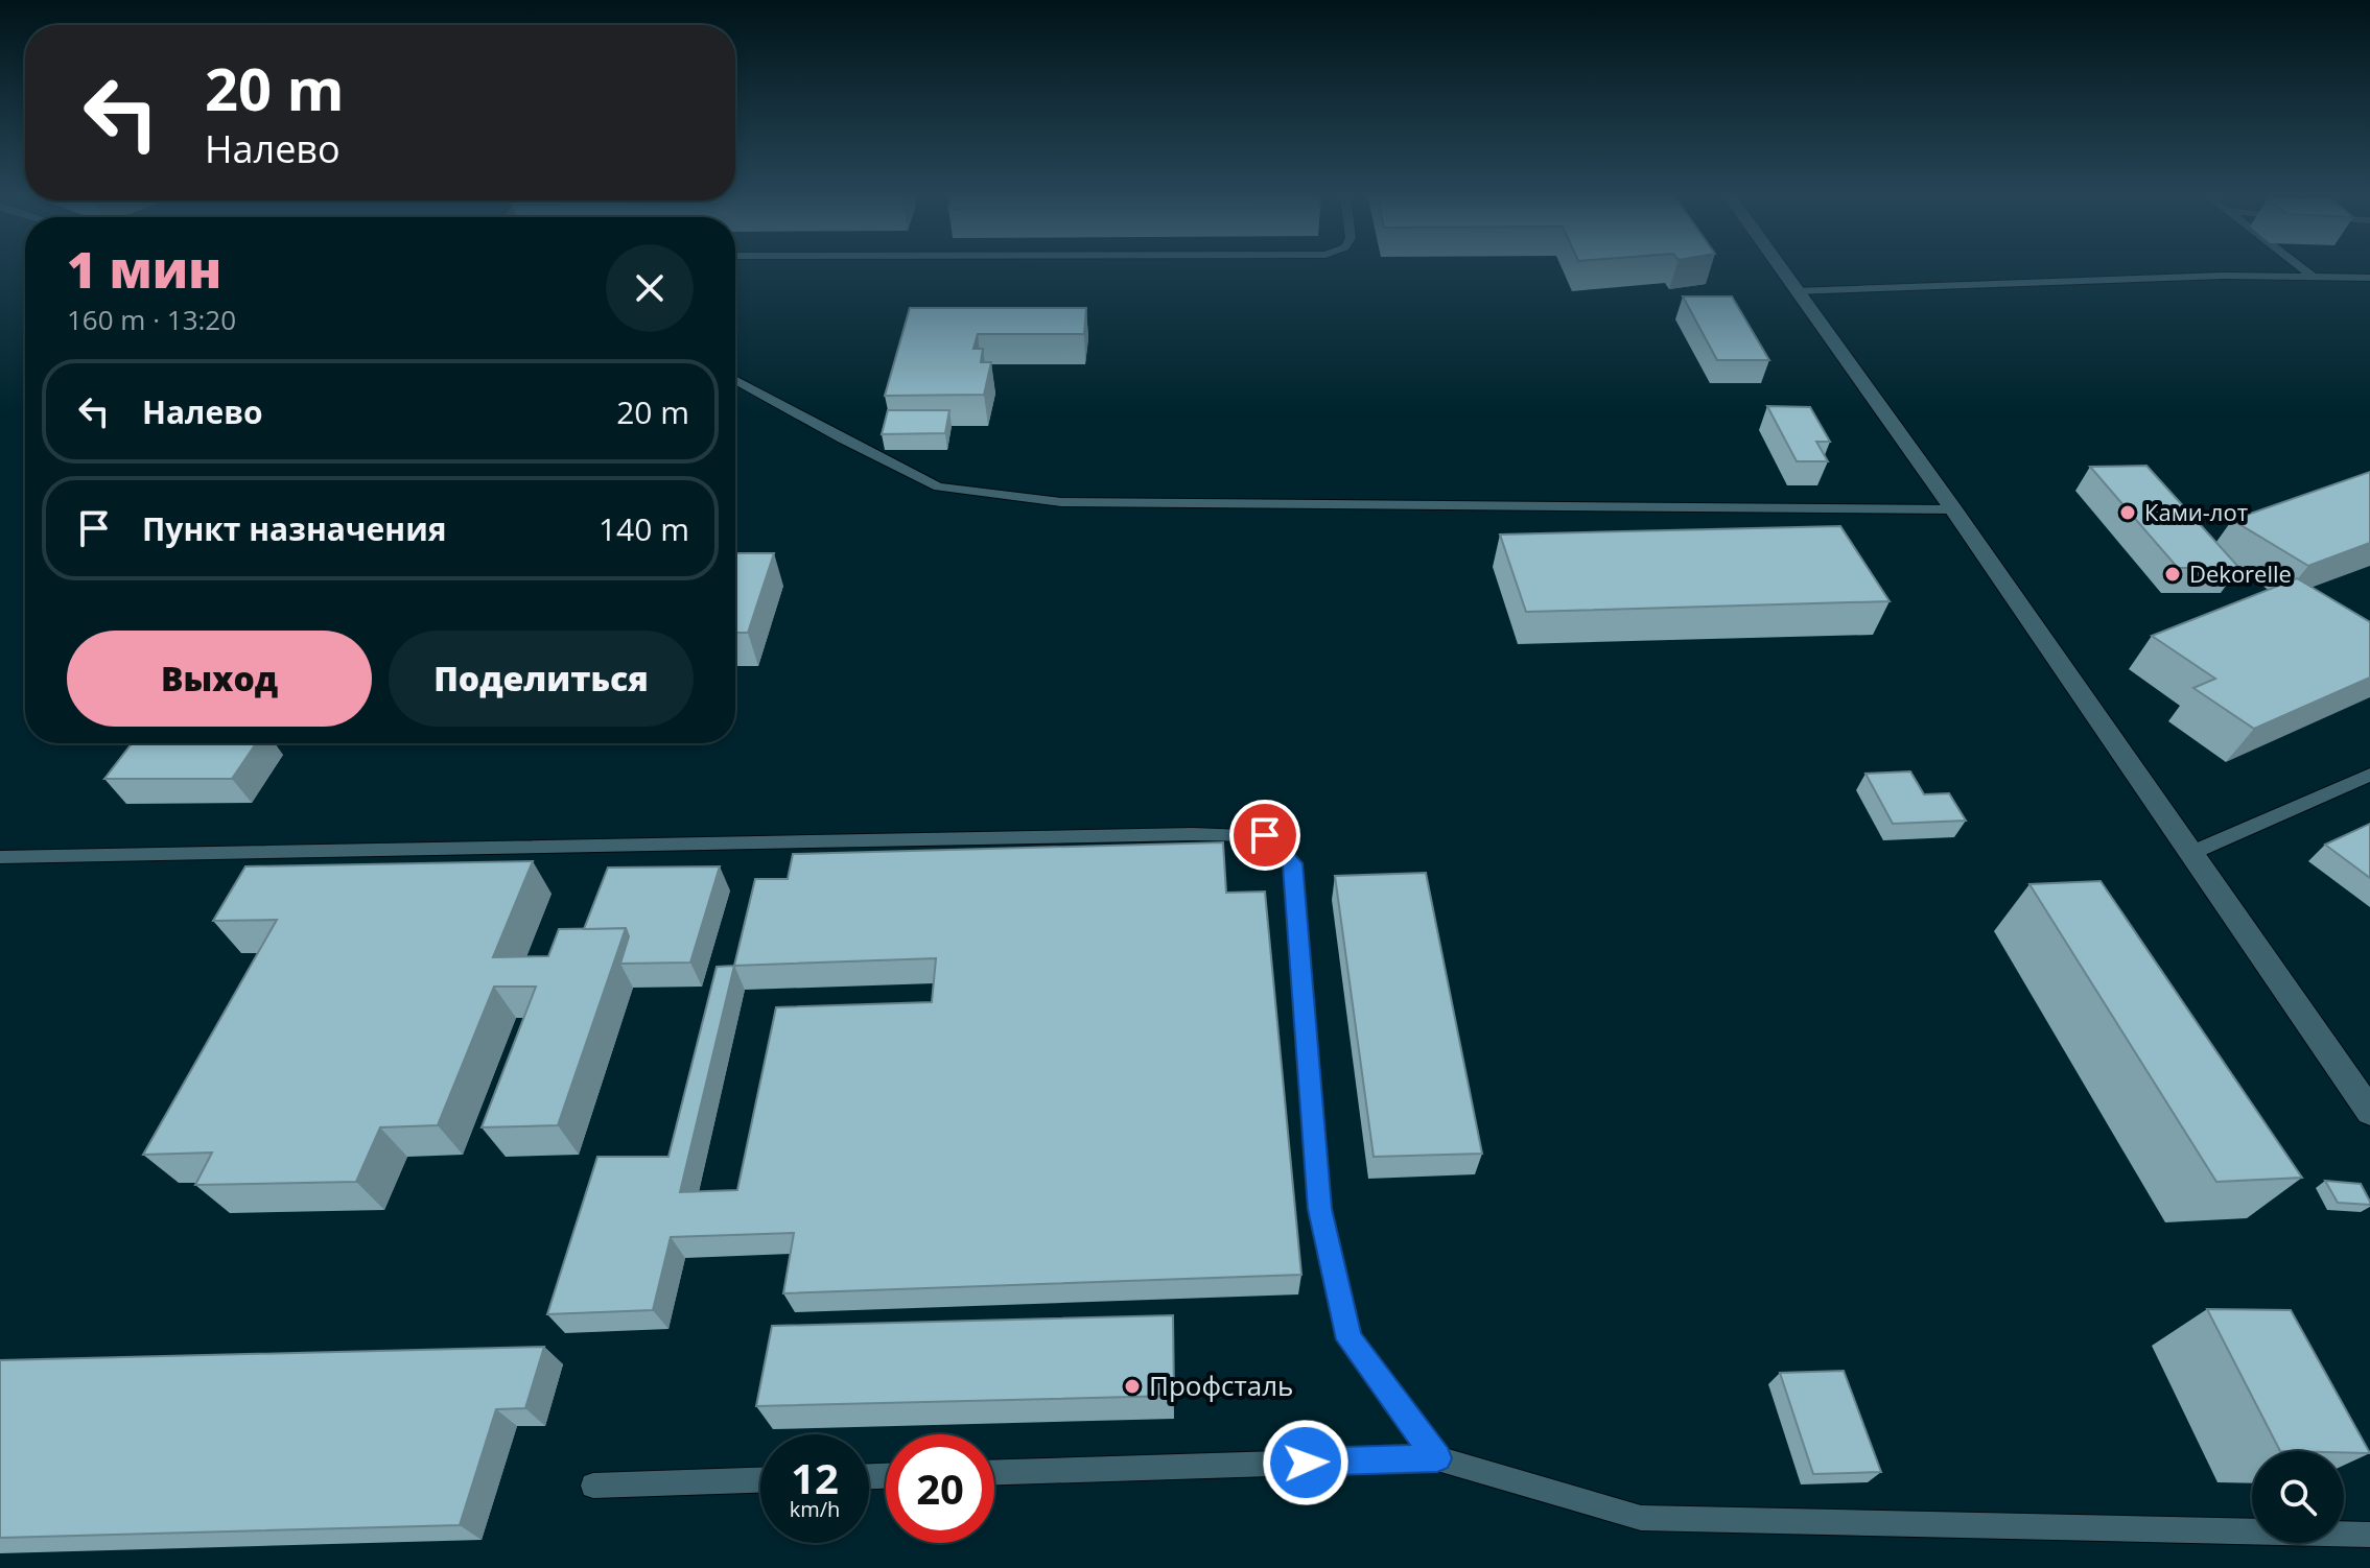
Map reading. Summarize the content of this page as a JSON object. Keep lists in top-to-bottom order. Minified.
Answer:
{"places":["Ками-лот","Dekorelle","Профсталь"],"page":{"turn":["20 m","Налево"],"heading":["1 мин","160 m · 13:20"],"list":[{"name":"Налево","value":"20 m"},{"name":"Пункт назначения","value":"140 m"}],"buttons":["Выход","Поделиться"],"speed":"12 km/h","limit":"20"}}
